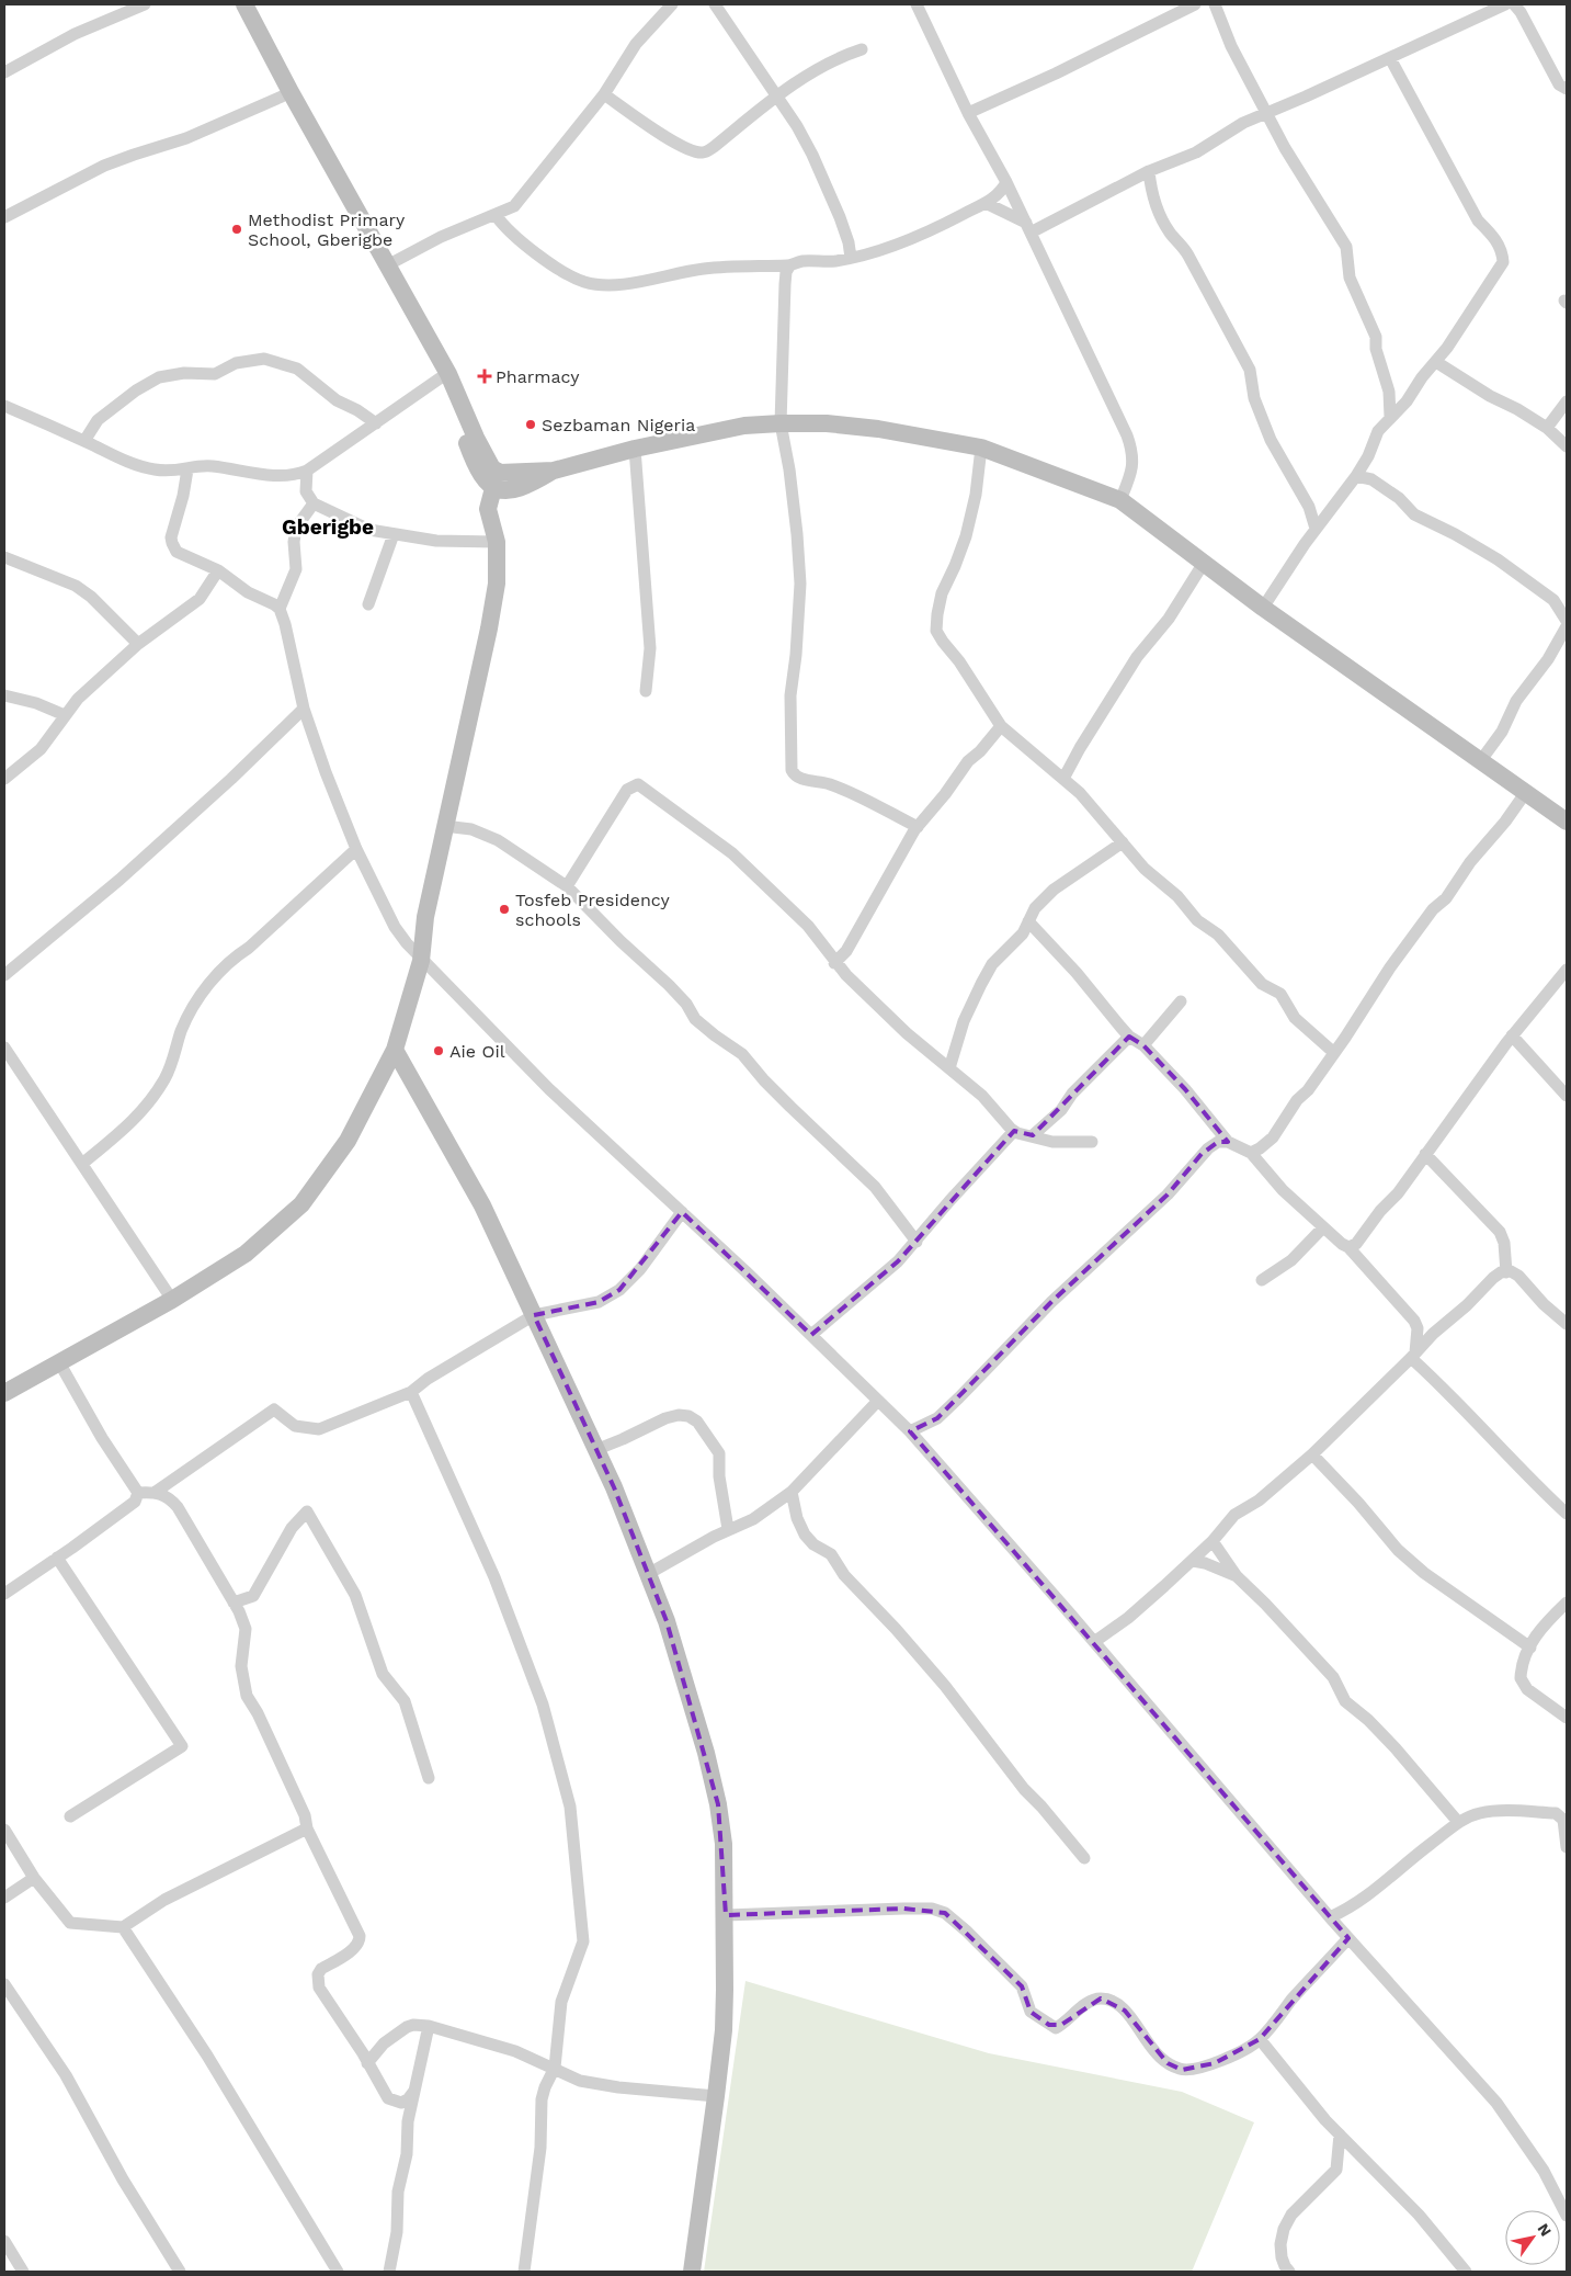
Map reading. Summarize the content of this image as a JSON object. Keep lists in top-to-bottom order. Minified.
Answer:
{"districts":["Gberigbe"],"places":{"other":["Methodist Primary School, Gberigbe","Sezbaman Nigeria","Tosfeb Presidency schools","Aie Oil"],"health":["Pharmacy"]},"north":"top right"}
